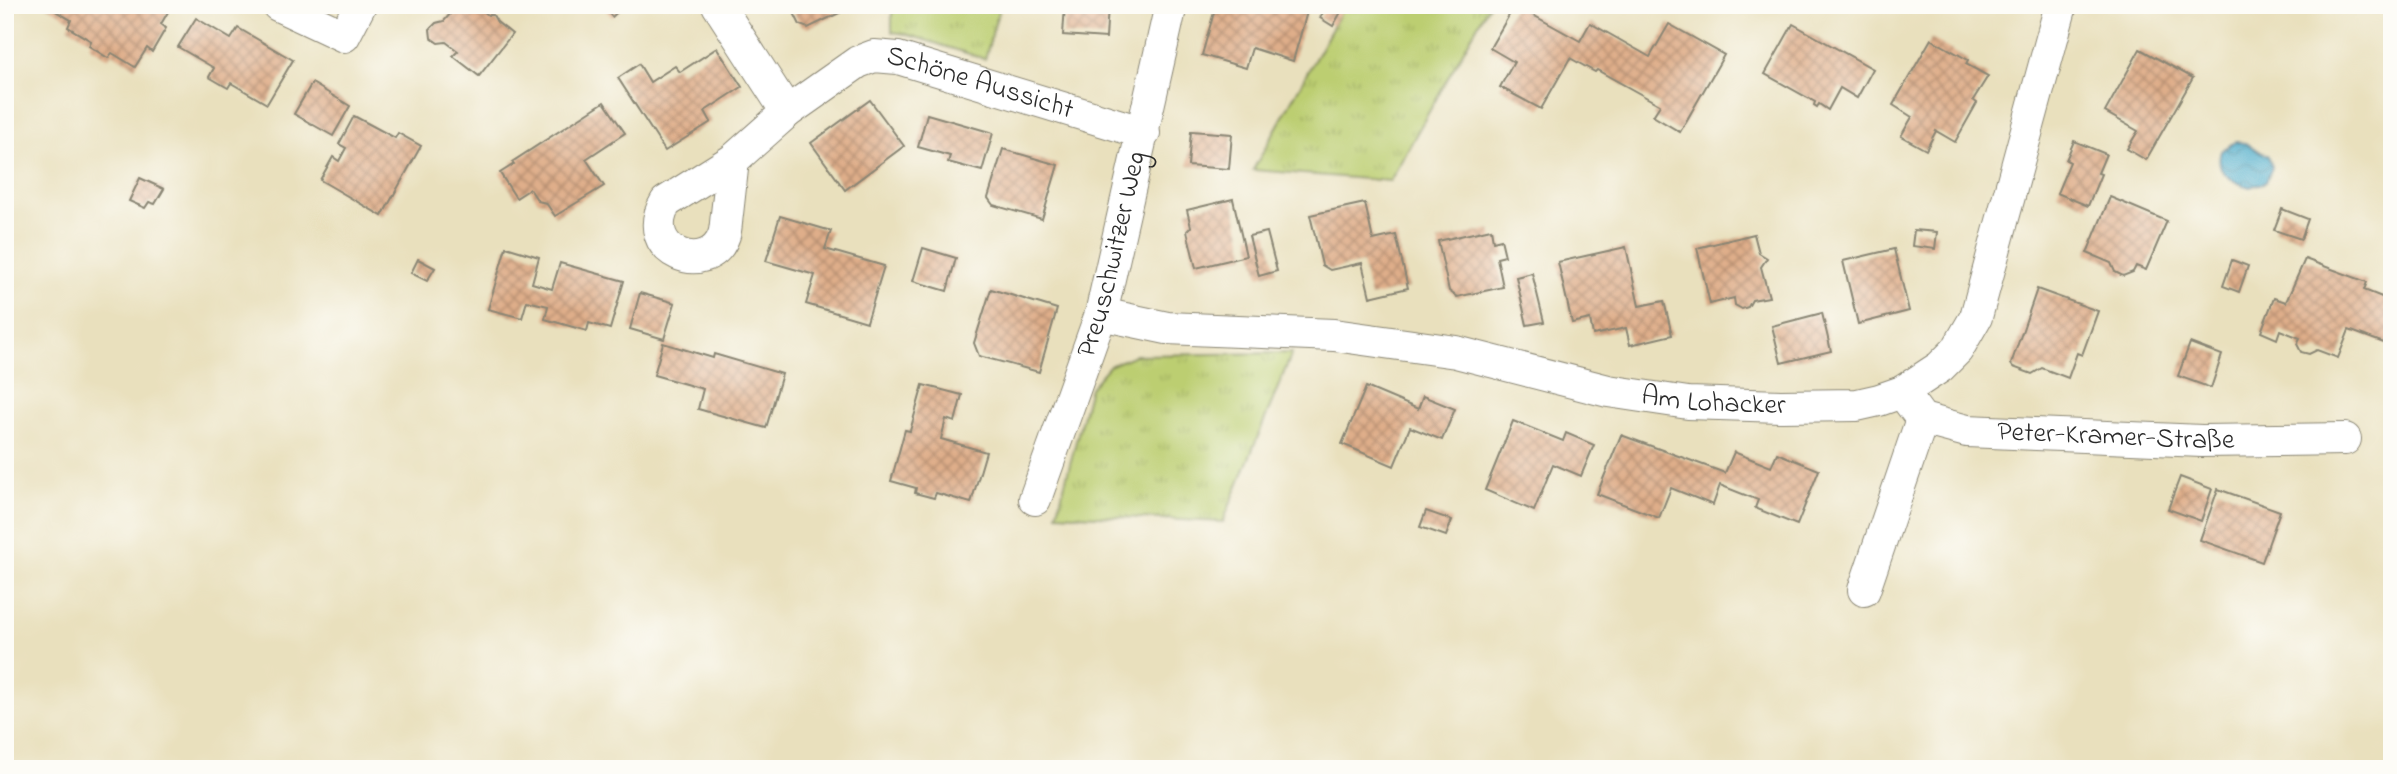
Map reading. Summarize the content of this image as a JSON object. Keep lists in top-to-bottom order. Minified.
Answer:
{"streets":{"street":["Schöne Aussicht","Preuschwitzer Weg","Am Lohacker","Peter-Kramer-Straße"]},"crossings":[["Schöne Aussicht","Preuschwitzer Weg"],["Preuschwitzer Weg","Am Lohacker"]]}
